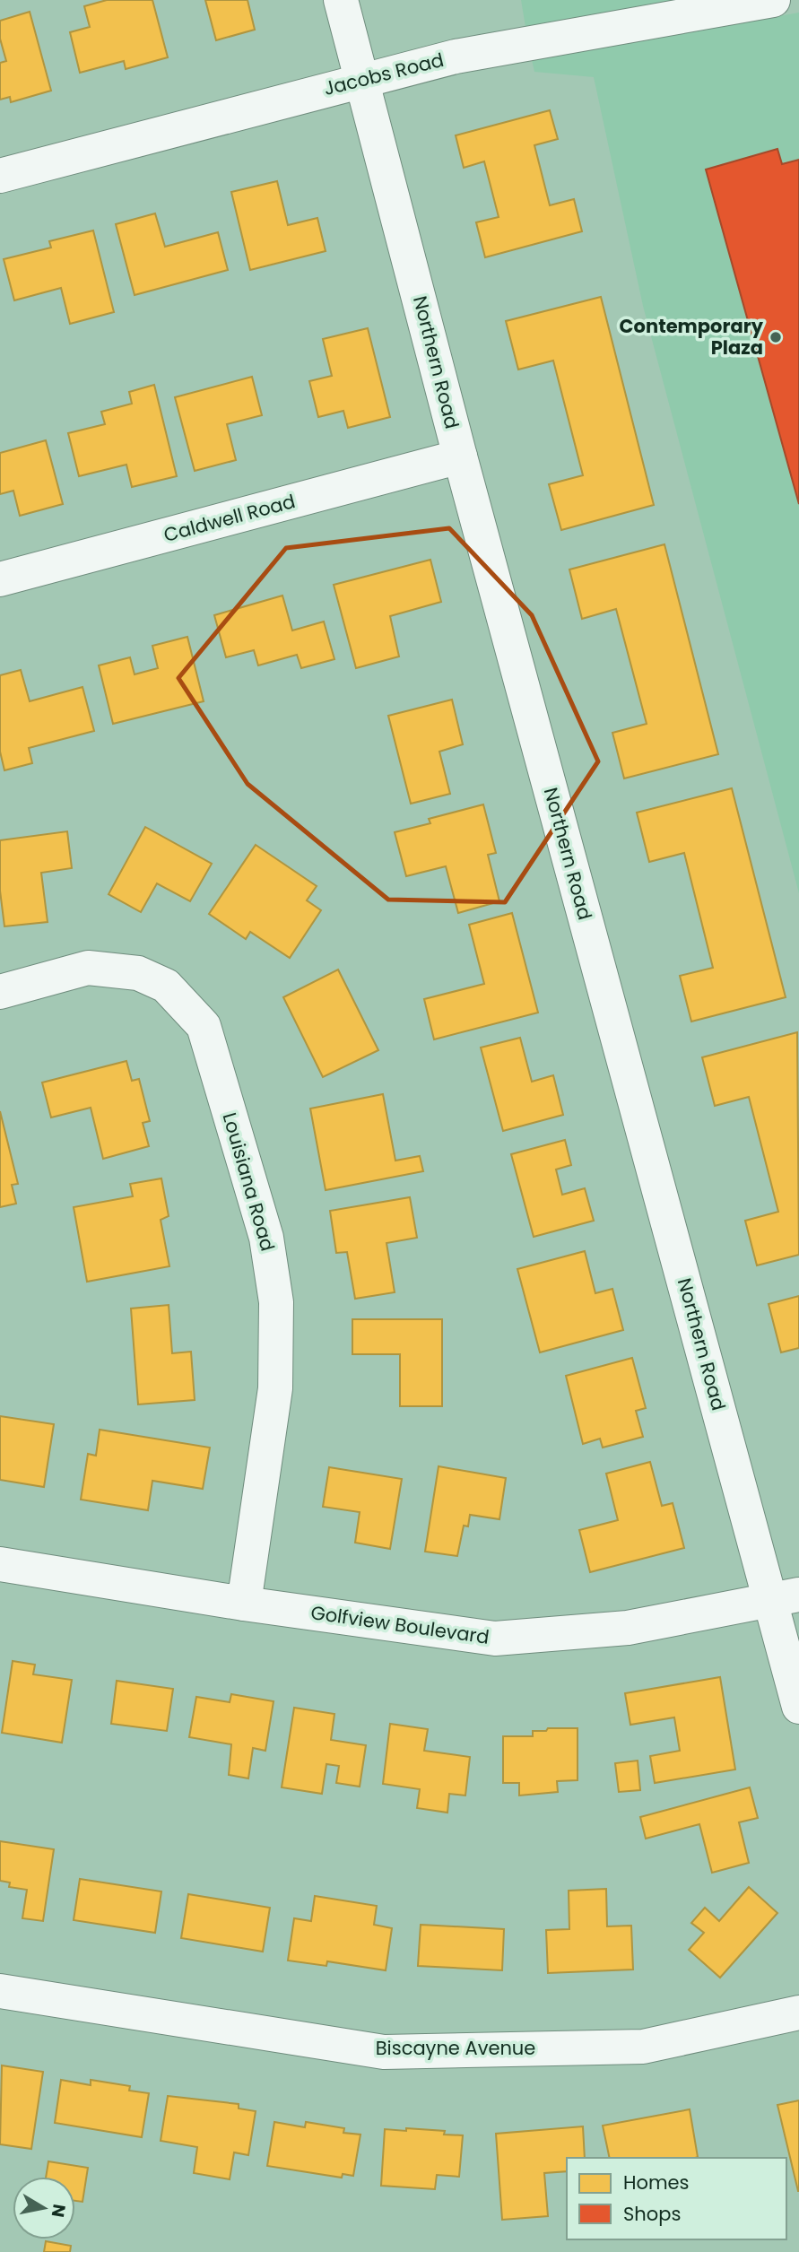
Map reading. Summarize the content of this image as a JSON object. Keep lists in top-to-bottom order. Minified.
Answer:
{"streets":{"street":["Jacobs Road","Northern Road","Caldwell Road","Louisiana Road","Golfview Boulevard","Biscayne Avenue"]},"crossings":[["Jacobs Road","Northern Road"],["Northern Road","Caldwell Road"],["Northern Road","Golfview Boulevard"],["Louisiana Road","Golfview Boulevard"]],"places":["Contemporary Plaza"],"legend":["Homes","Shops"],"north":"right"}
